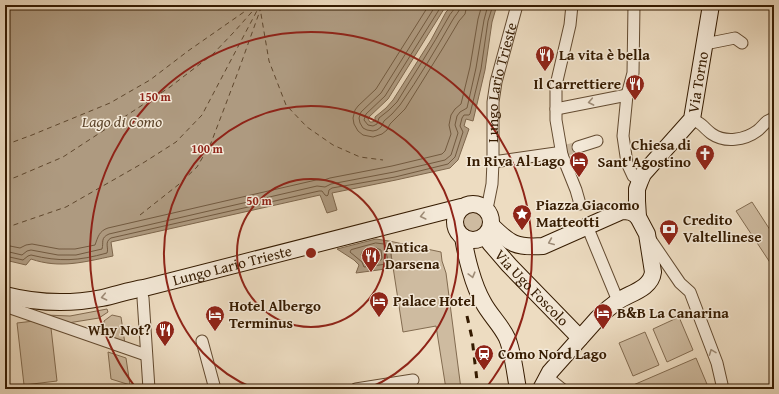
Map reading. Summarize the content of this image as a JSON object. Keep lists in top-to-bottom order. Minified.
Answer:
{"streets":{"main road":["Via Torno","Lungo Lario Trieste","Via Ugo Foscolo"]},"crossings":[["Lungo Lario Trieste","Via Ugo Foscolo"]],"one_way":["Lungo Lario Trieste"],"water":["Lago di Como"],"places":{"restaurant":["La vita è bella","Il Carrettiere","Antica Darsena","Why Not?"],"church":["Chiesa di Sant'Agostino"],"hotel":["In Riva Al Lago","Palace Hotel","B&B La Canarina","Hotel Albergo Terminus"],"place":["Piazza Giacomo Matteotti"],"bank":["Credito Valtellinese"],"station":["Como Nord Lago"]},"rings":["150 m","100 m","50 m"]}
